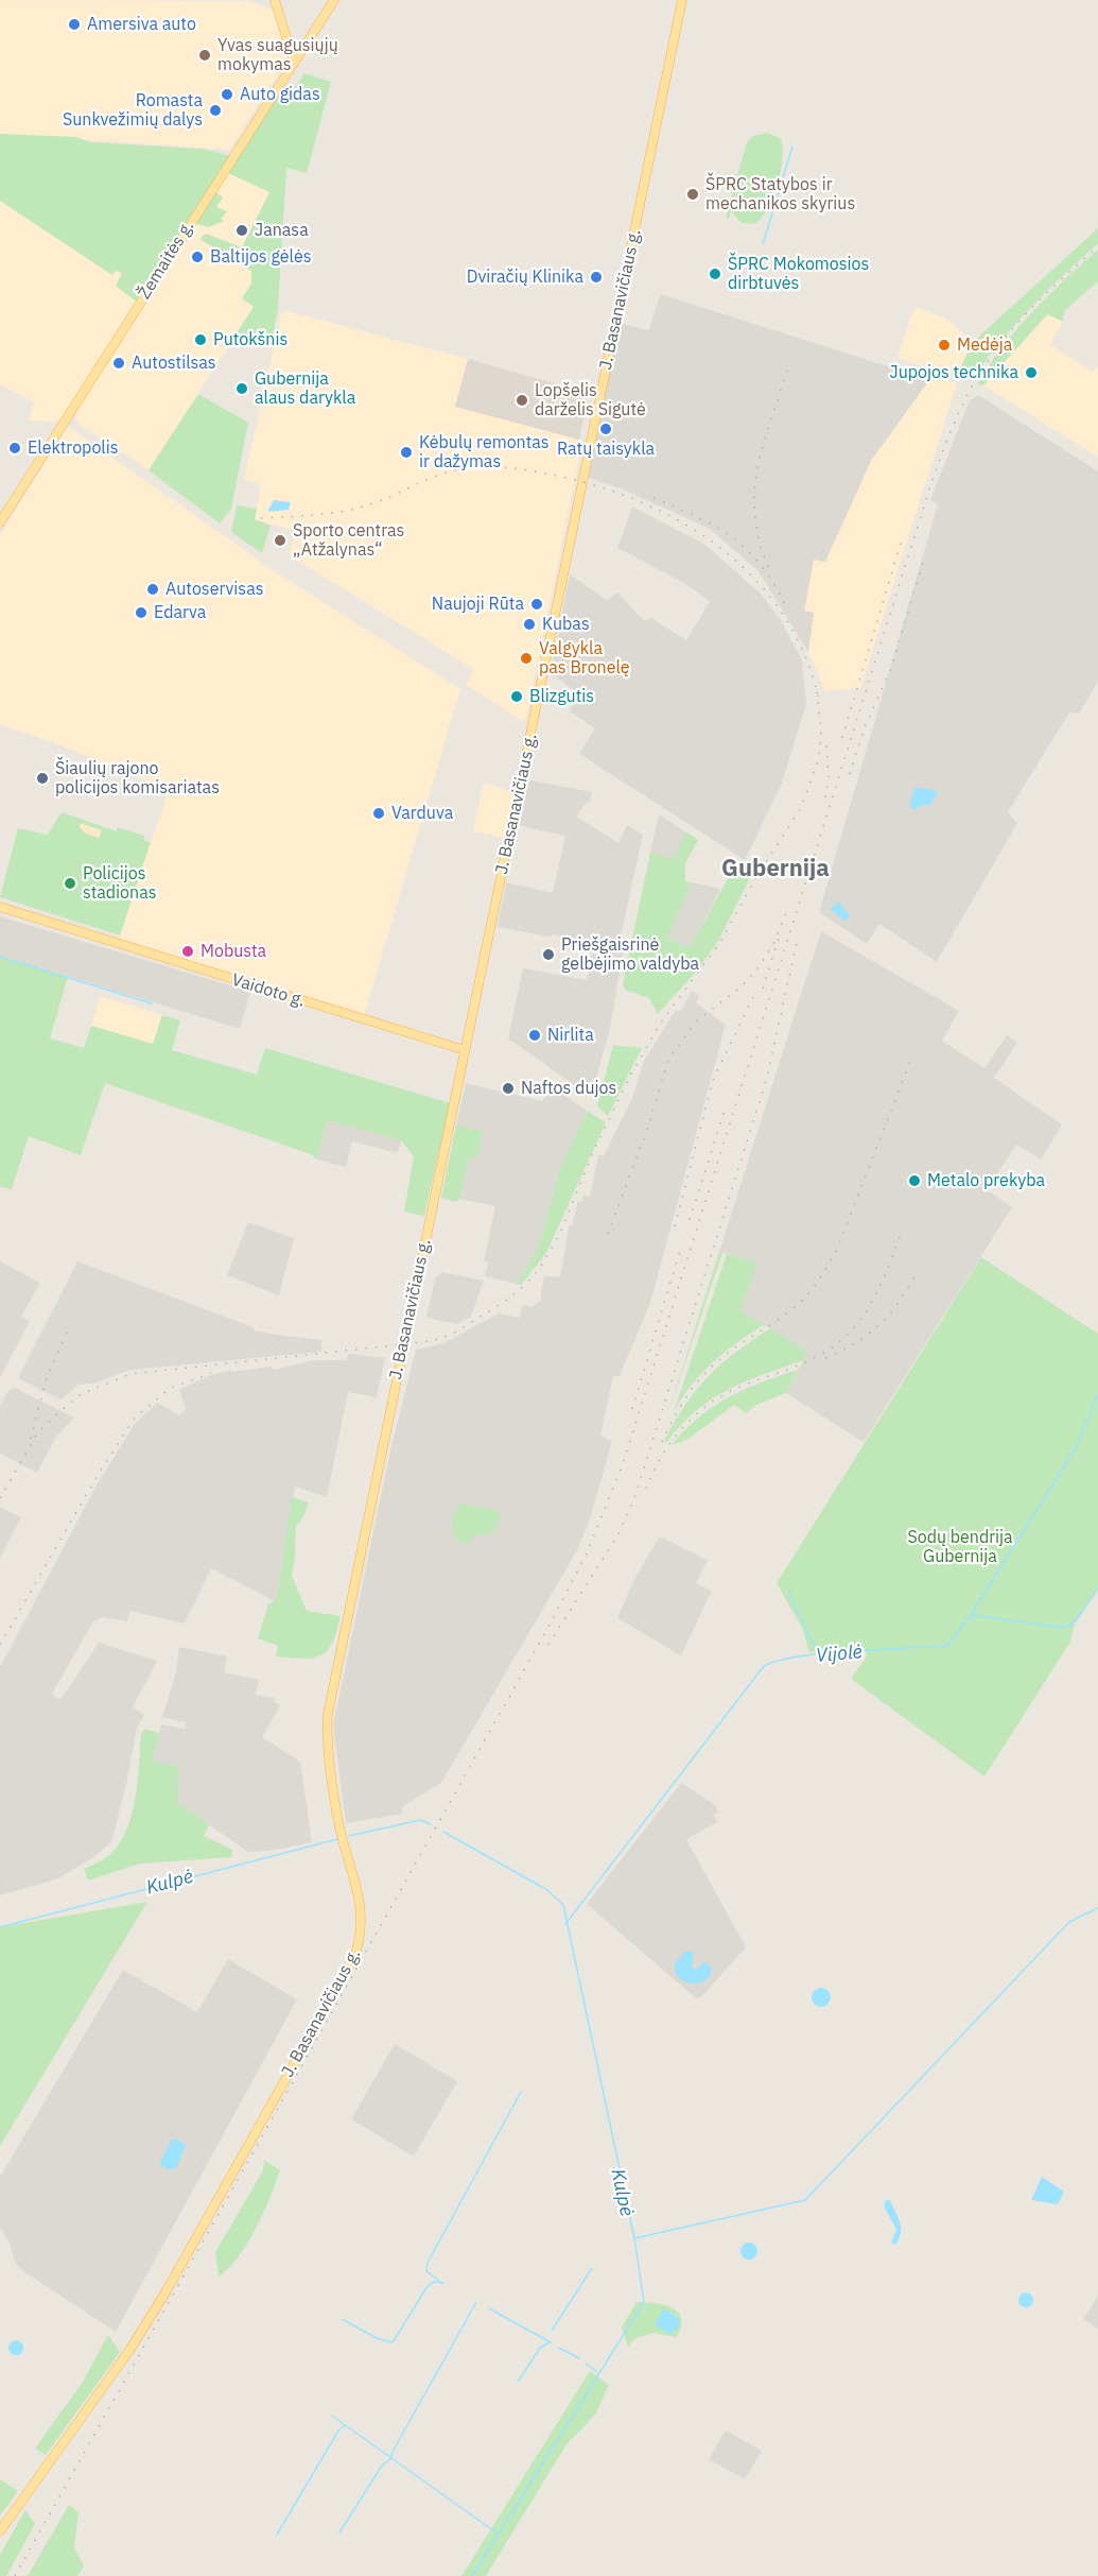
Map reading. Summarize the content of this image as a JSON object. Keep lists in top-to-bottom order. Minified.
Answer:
{"streets":{"main road":["Žemaitės g.","J. Basanavičiaus g.","Vaidoto g."]},"crossings":[["J. Basanavičiaus g.","Vaidoto g."]],"districts":["Gubernija"],"water":["Vijolė","Kulpė"],"parks":["Sodų bendrija Gubernija"],"places":["Amersiva auto","Yvas suagusiųjų mokymas","Auto gidas","Romasta Sunkvežimių dalys","ŠPRC Statybos ir mechanikos skyrius","Janasa","Baltijos gėlės","ŠPRC Mokomosios dirbtuvės","Dviračių Klinika","Putokšnis","Medėja","Autostilsas","Jupojos technika","Gubernija alaus darykla","Lopšelis darželis Sigutė","Ratų taisykla","Elektropolis","Kėbulų remontas ir dažymas","Sporto centras „Atžalynas“","Autoservisas","Naujoji Rūta","Edarva","Kubas","Valgykla pas Bronelę","Blizgutis","Šiaulių rajono policijos komisariatas","Varduva","Policijos stadionas","Mobusta","Priešgaisrinė gelbėjimo valdyba","Nirlita","Naftos dujos","Metalo prekyba"]}
